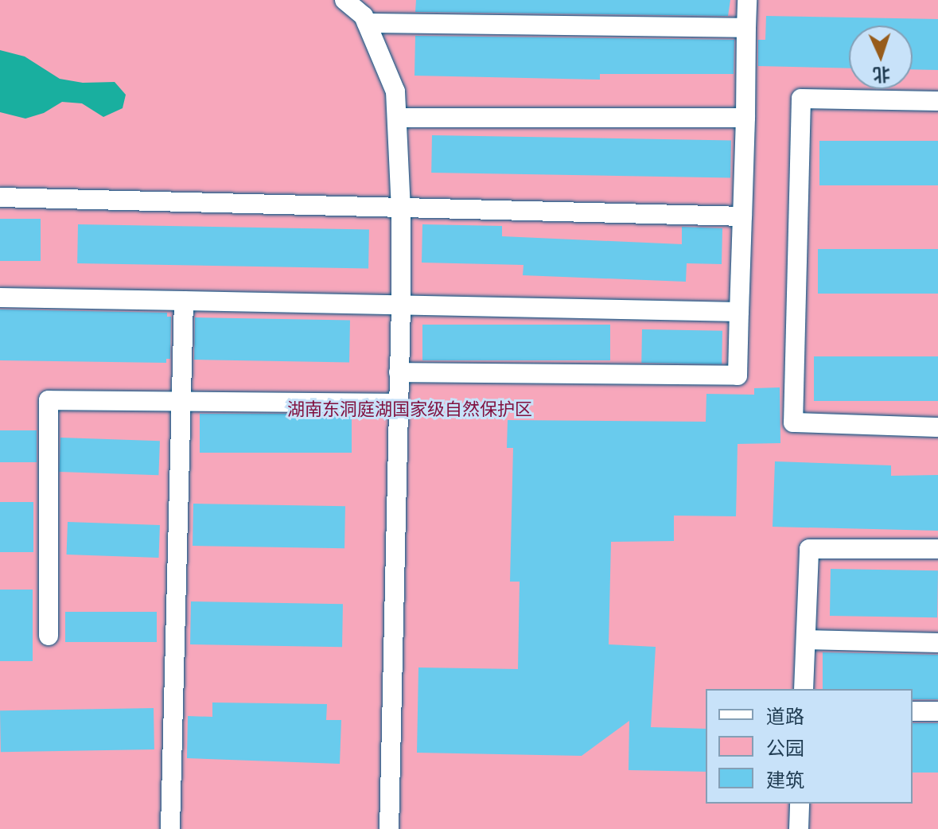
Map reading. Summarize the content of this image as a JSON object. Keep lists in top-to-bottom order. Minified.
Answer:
{"parks":["湖南东洞庭湖国家级自然保护区"],"legend":["道路","公园","建筑"],"north":"bottom"}
